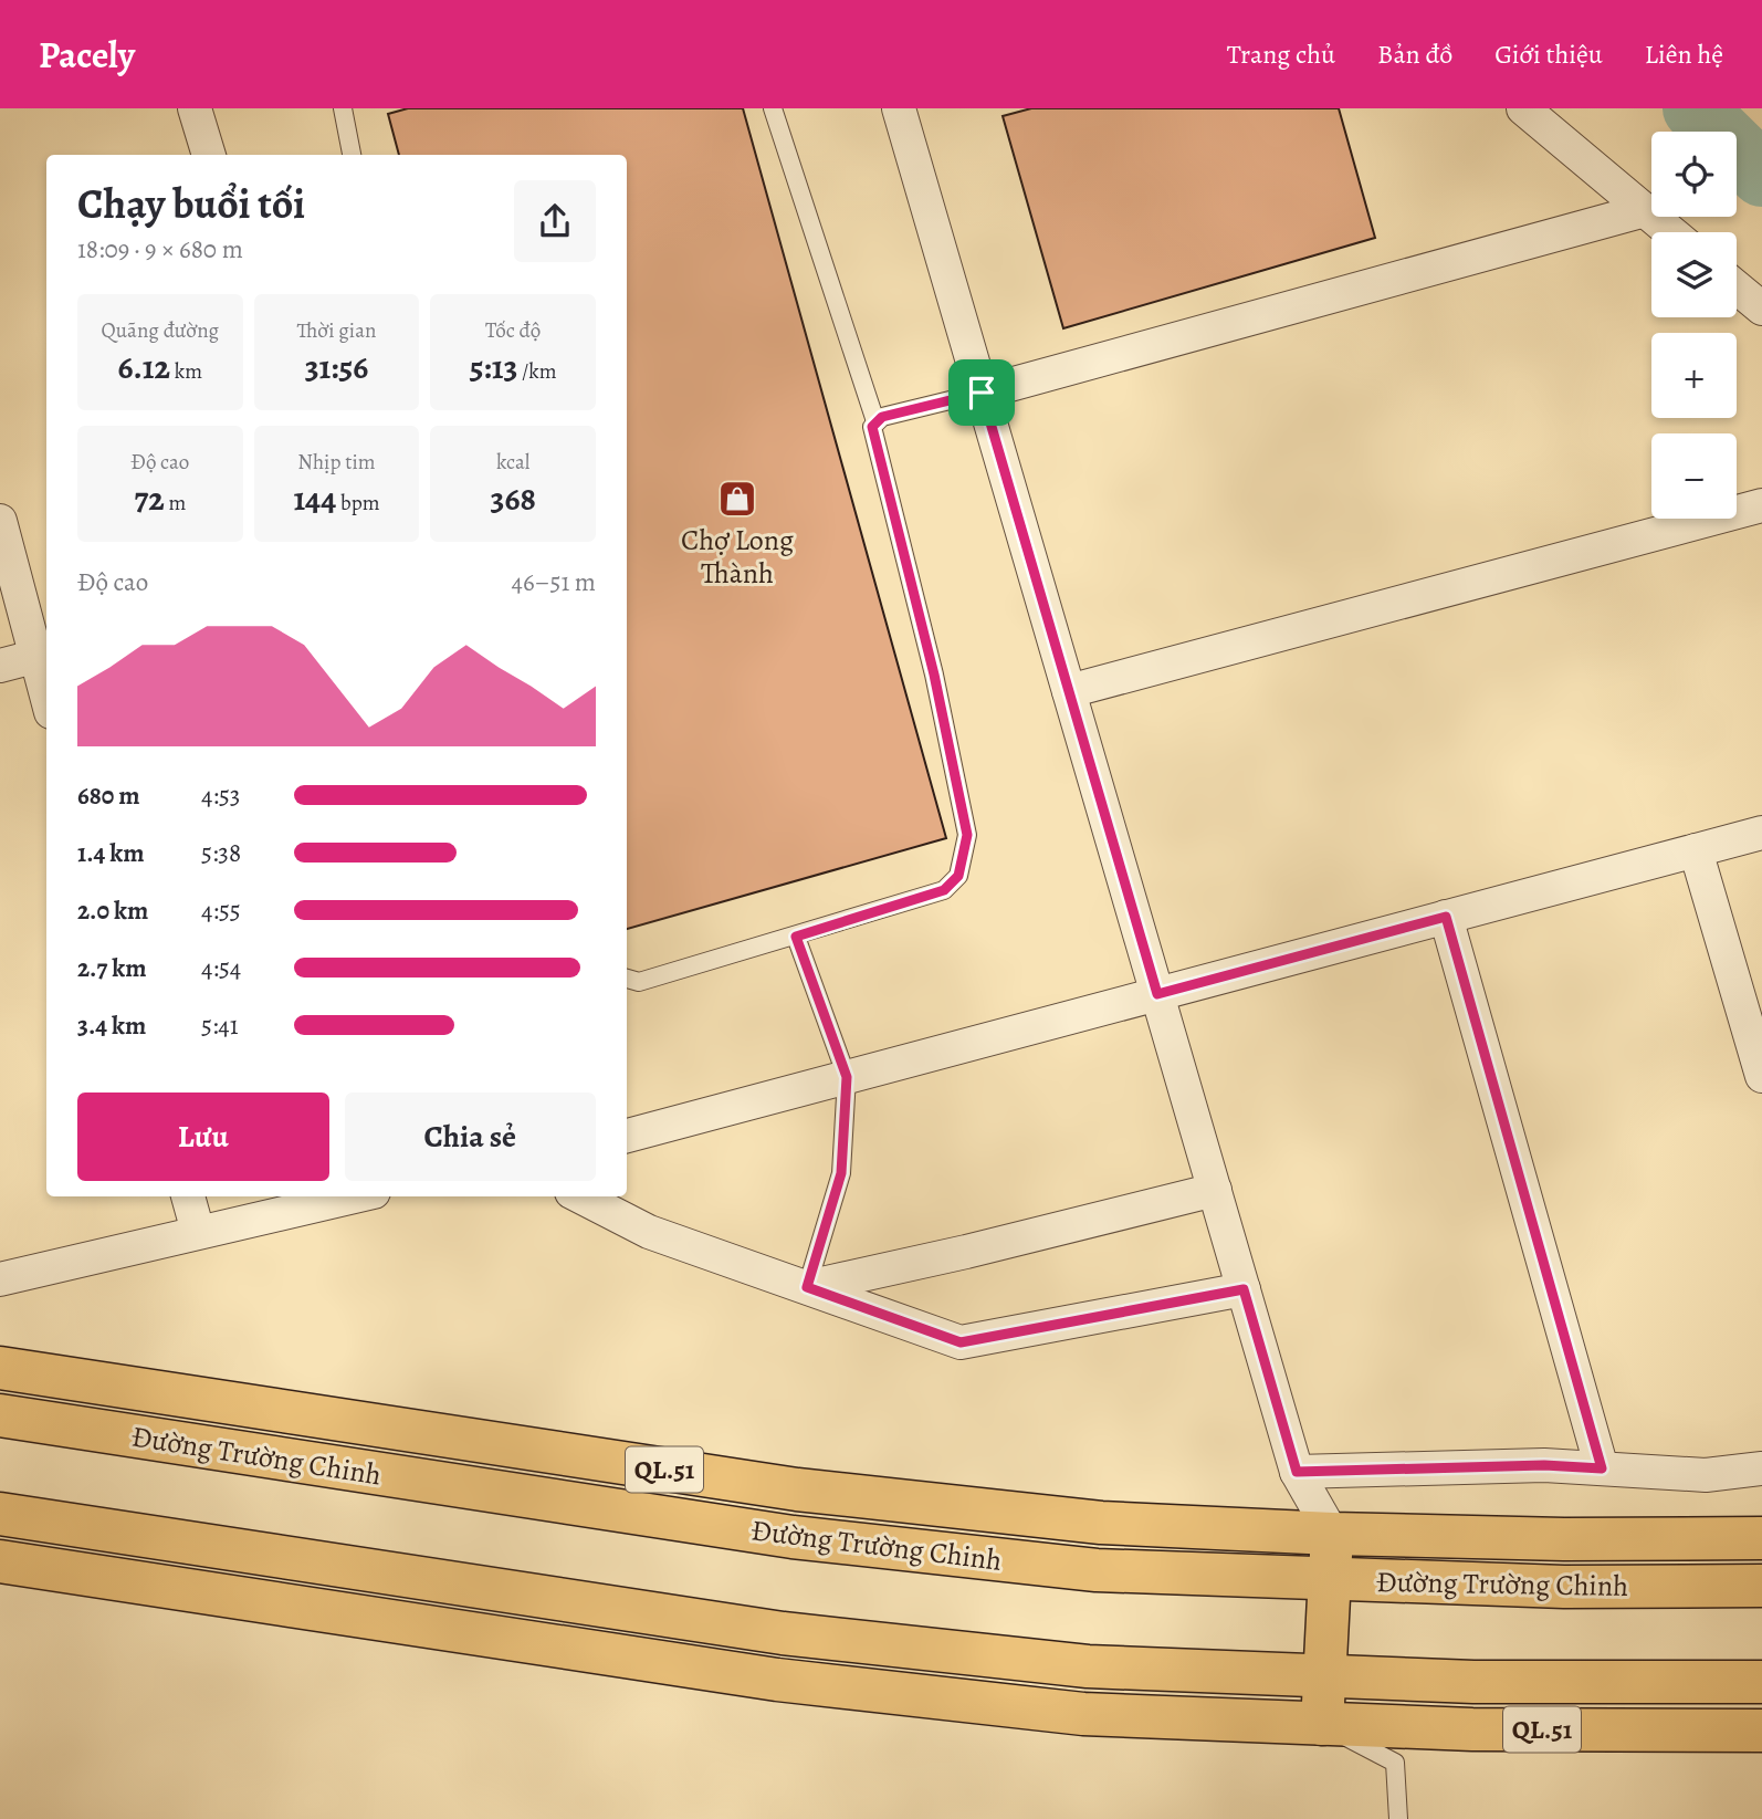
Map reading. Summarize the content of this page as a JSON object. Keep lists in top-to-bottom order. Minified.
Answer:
{"streets":{"main road":["Đường Trường Chinh","QL.51"]},"places":{"shop":["Chợ Long Thành"]},"page":{"header":"Pacely","nav":["Trang chủ","Bản đồ","Giới thiệu","Liên hệ"],"map_buttons":["+","−"],"heading":["Chạy buổi tối","18:09 · 9 × 680 m"],"stats":[["Quãng đường","6.12 km"],["Thời gian","31:56"],["Tốc độ","5:13 /km"],["Độ cao","72 m"],["Nhịp tim","144 bpm"],["kcal","368"]],"chart":["Độ cao","46–51 m"],"list":[{"name":"680 m","note":"4:53"},{"name":"1.4 km","note":"5:38"},{"name":"2.0 km","note":"4:55"},{"name":"2.7 km","note":"4:54"},{"name":"3.4 km","note":"5:41"}],"buttons":["Lưu","Chia sẻ"]}}
